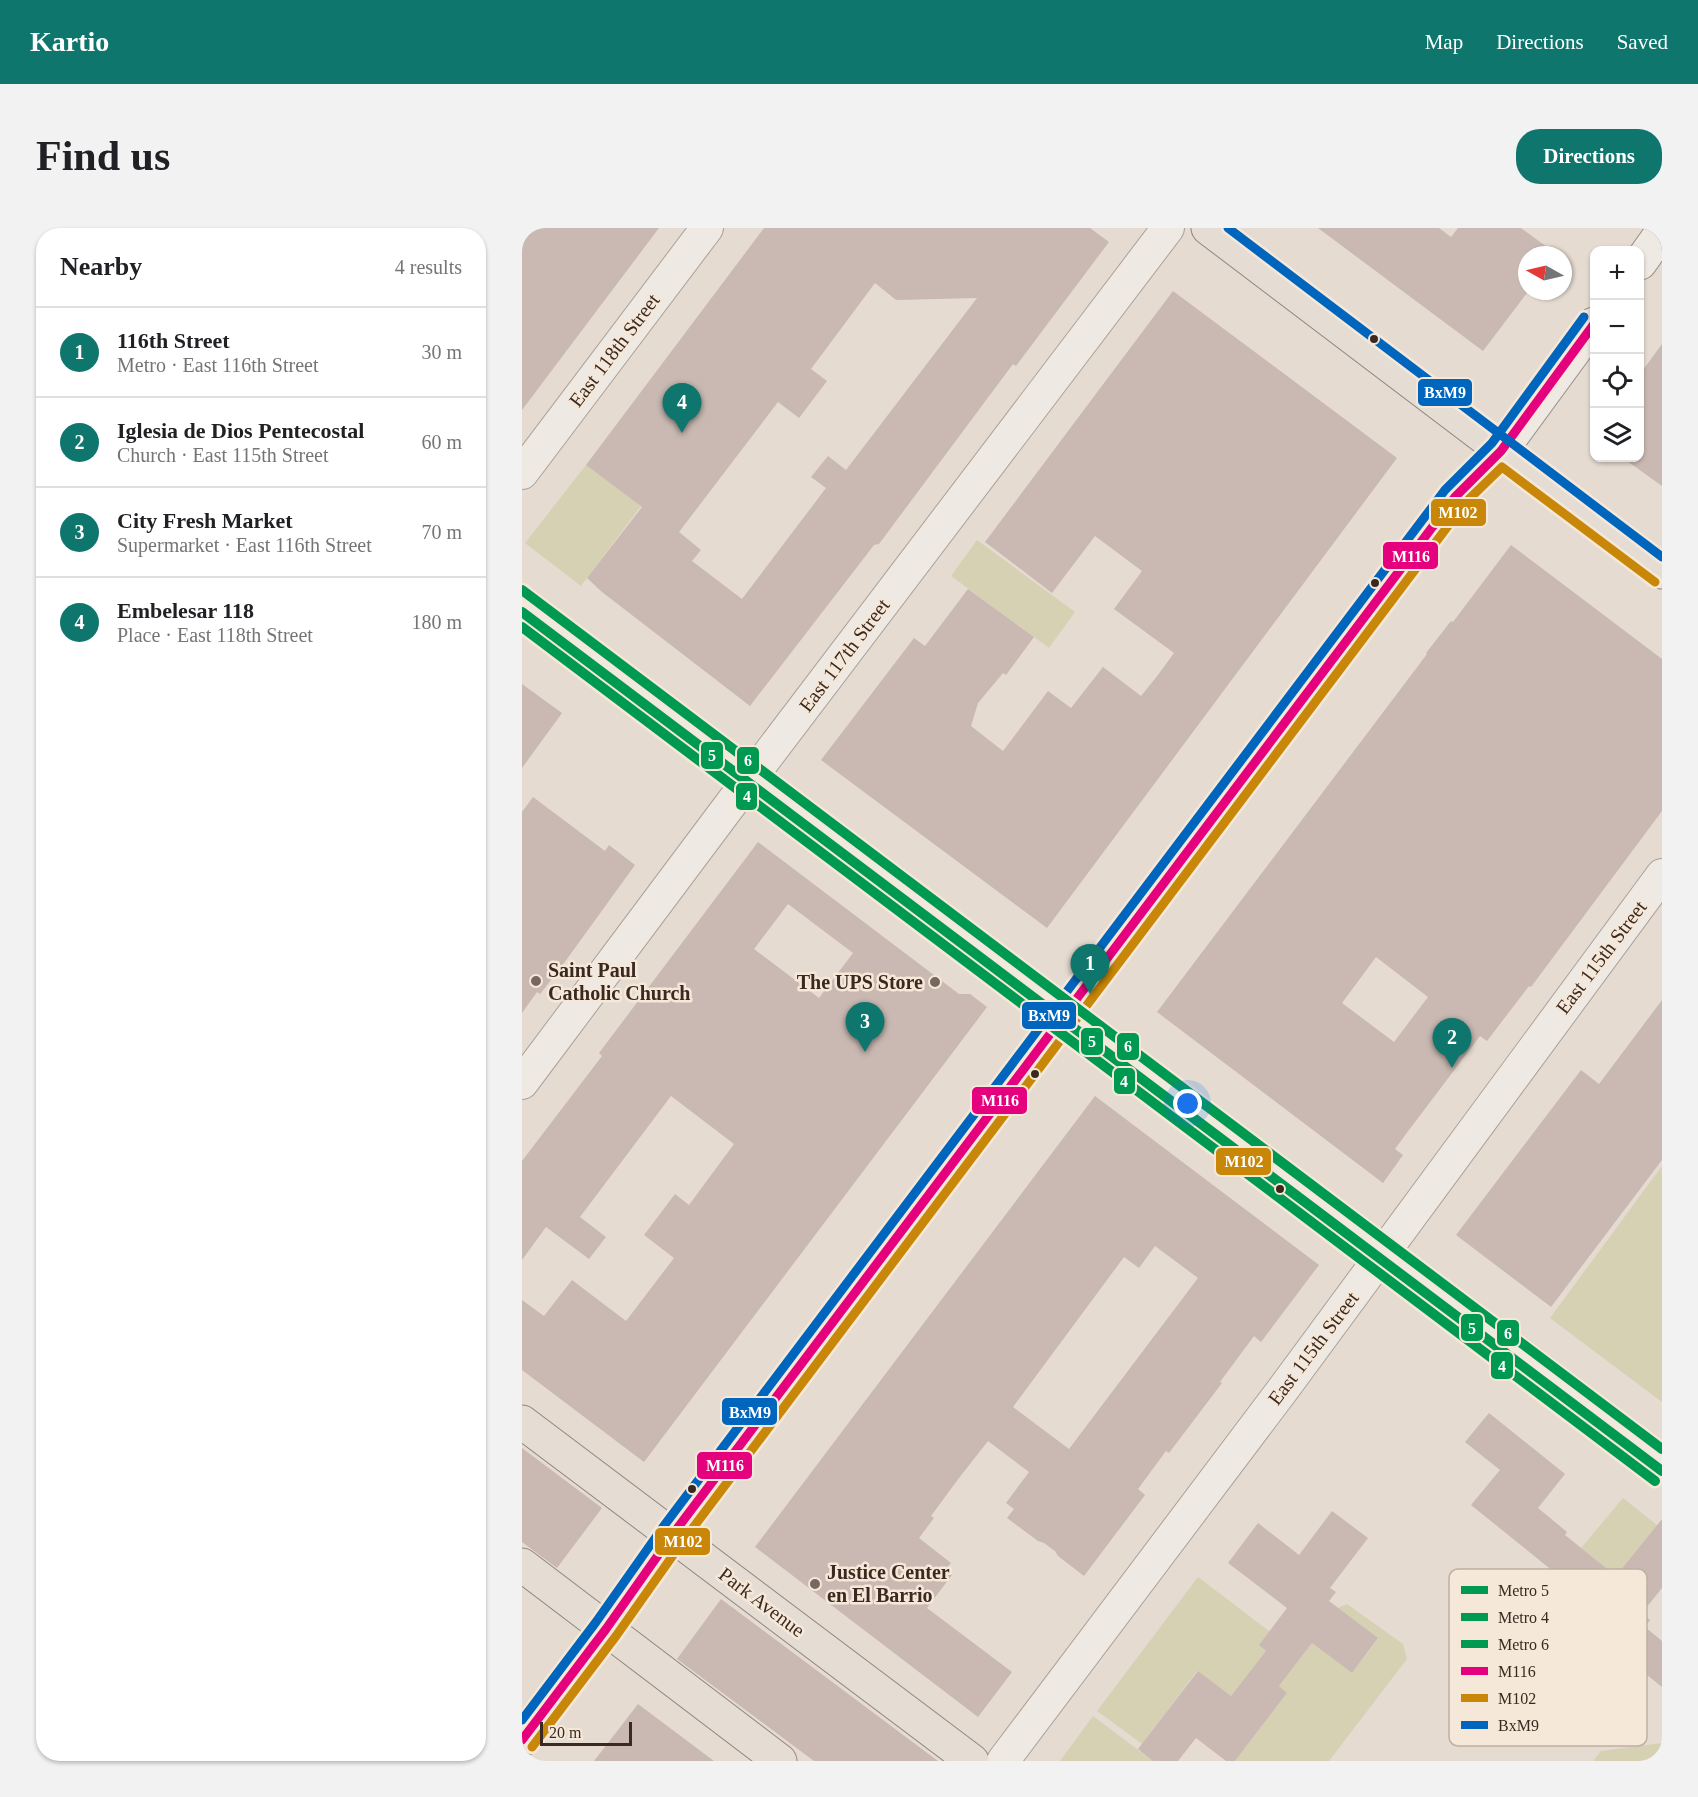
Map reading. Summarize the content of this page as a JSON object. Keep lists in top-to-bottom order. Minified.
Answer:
{"streets":{"main road":["Park Avenue"],"street":["East 118th Street","East 117th Street","East 115th Street"]},"places":["Saint Paul Catholic Church","The UPS Store","Justice Center en El Barrio"],"lines":["transit line BxM9","transit line M116","transit line M102","metro line 6","metro line 5","metro line 4"],"legend":["Metro 5","Metro 4","Metro 6","M116","M102","BxM9"],"scale_bar":"20 m","north":"left","page":{"header":"Kartio","nav":["Map","Directions","Saved"],"buttons":"Directions","title":"Find us","heading":["Nearby","4 results"],"map_buttons":["+","−"],"list":[{"mark":"1","name":"116th Street","note":"Metro · East 116th Street","value":"30 m"},{"mark":"2","name":"Iglesia de Dios Pentecostal","note":"Church · East 115th Street","value":"60 m"},{"mark":"3","name":"City Fresh Market","note":"Supermarket · East 116th Street","value":"70 m"},{"mark":"4","name":"Embelesar 118","note":"Place · East 118th Street","value":"180 m"}],"pins":["4","1","3","2"],"scale":"20 m"}}
